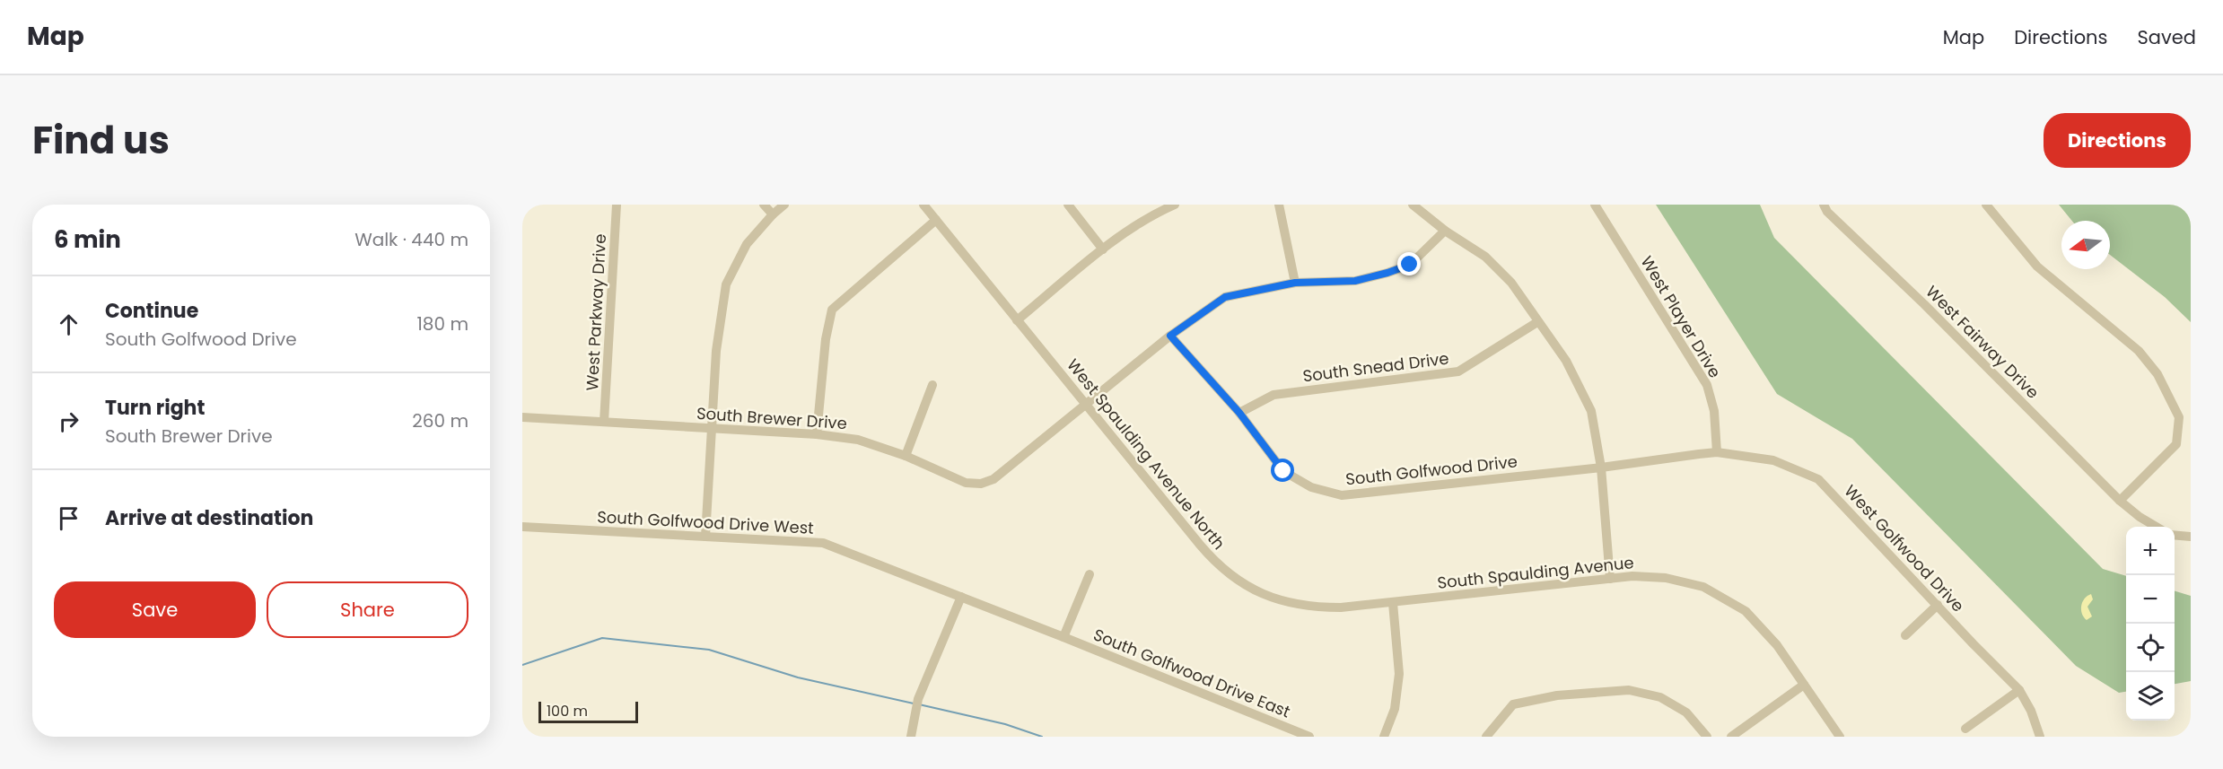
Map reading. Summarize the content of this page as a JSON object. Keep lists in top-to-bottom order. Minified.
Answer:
{"streets":{"street":["West Parkway Drive","West Player Drive","West Fairway Drive","South Snead Drive","South Brewer Drive","West Spaulding Avenue North","South Golfwood Drive","South Golfwood Drive West","West Golfwood Drive","South Spaulding Avenue","South Golfwood Drive East"]},"crossings":[["West Parkway Drive","South Brewer Drive"],["West Player Drive","West Golfwood Drive"],["South Snead Drive","South Golfwood Drive"],["South Brewer Drive","West Spaulding Avenue North"],["South Brewer Drive","South Golfwood Drive"],["West Spaulding Avenue North","South Spaulding Avenue"],["South Golfwood Drive","West Golfwood Drive"],["South Golfwood Drive West","South Golfwood Drive East"]],"scale_bar":"100 m","north":"left","page":{"header":"Map","nav":["Map","Directions","Saved"],"title":"Find us","buttons":["Directions",["Save","Share"]],"heading":["6 min","Walk · 440 m"],"list":[["Continue","South Golfwood Drive","180 m"],["Turn right","South Brewer Drive","260 m"],"Arrive at destination"],"map_buttons":["+","−"],"scale":"100 m"}}
